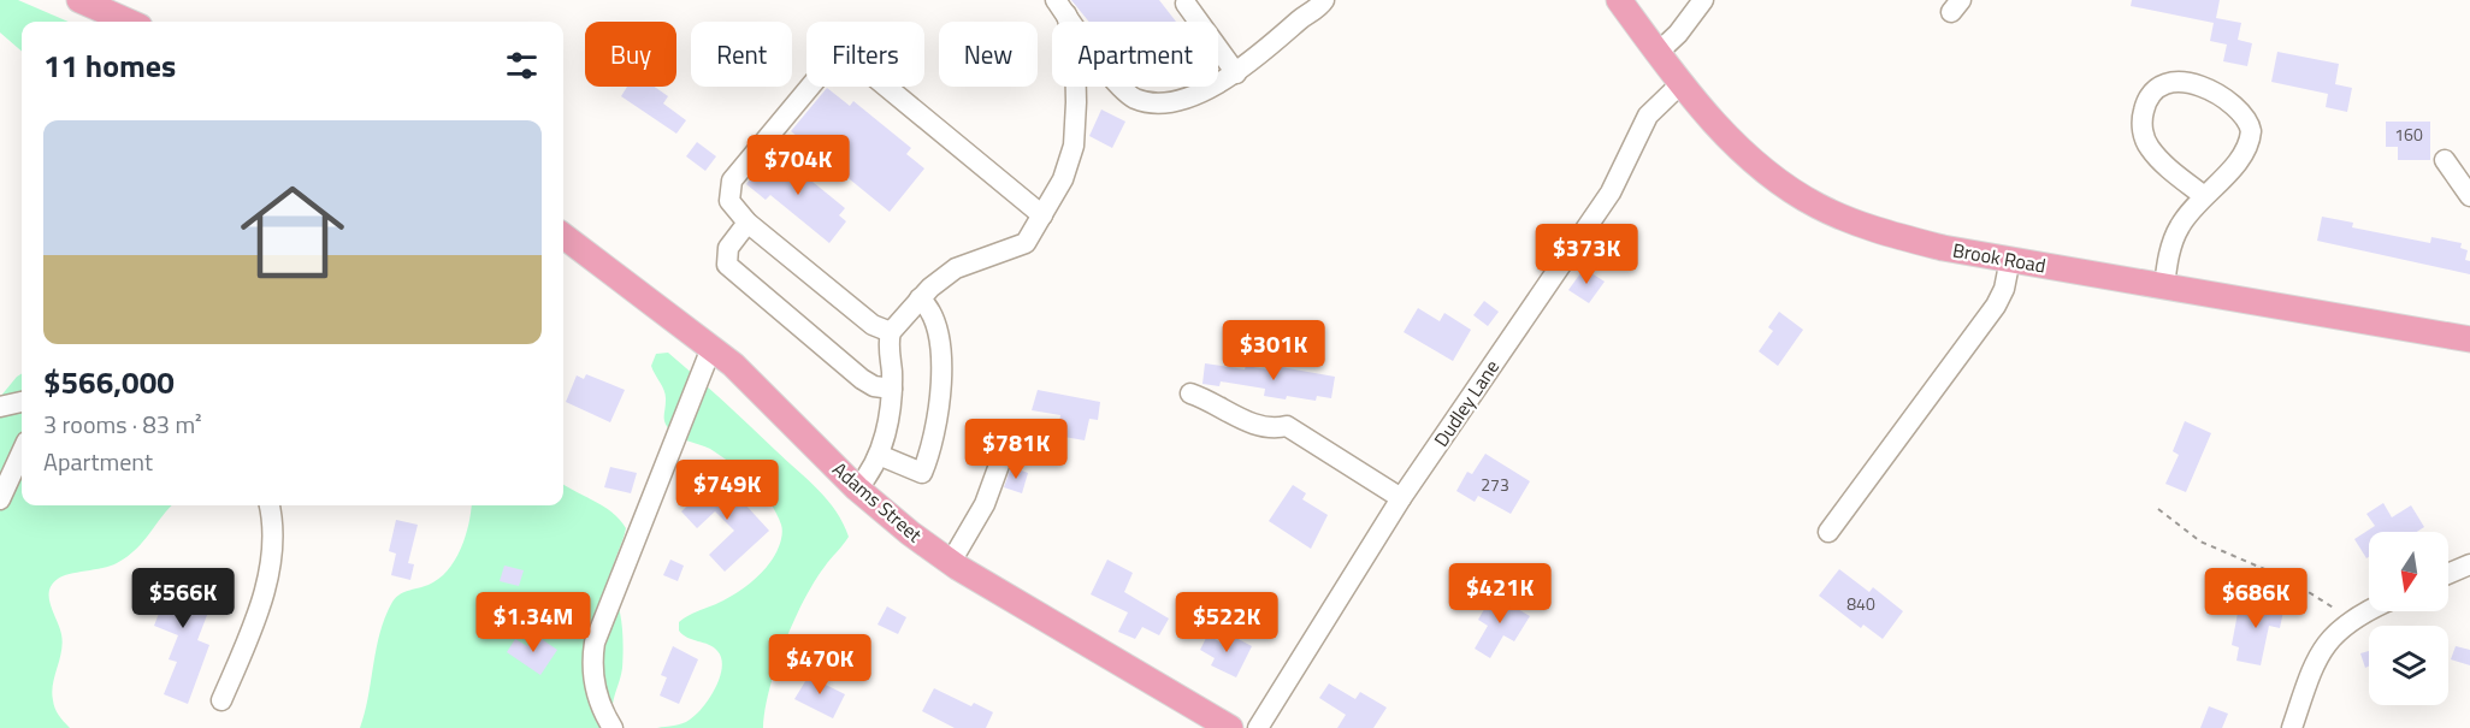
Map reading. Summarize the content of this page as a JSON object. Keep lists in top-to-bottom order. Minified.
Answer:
{"streets":{"main road":["Brook Road","Adams Street"],"street":["Dudley Lane"]},"crossings":[["Brook Road","Dudley Lane"]],"house_numbers":["160","273","840"],"north":"bottom","page":{"chip":["Buy","Rent","Filters","New","Apartment"],"heading":"11 homes","list":[{"name":"$566,000","note":"3 rooms · 83 m² · Apartment"}],"price":["$704K","$373K","$301K","$781K","$749K","$421K","$566K","$686K","$1.34M","$522K","$470K"]}}
